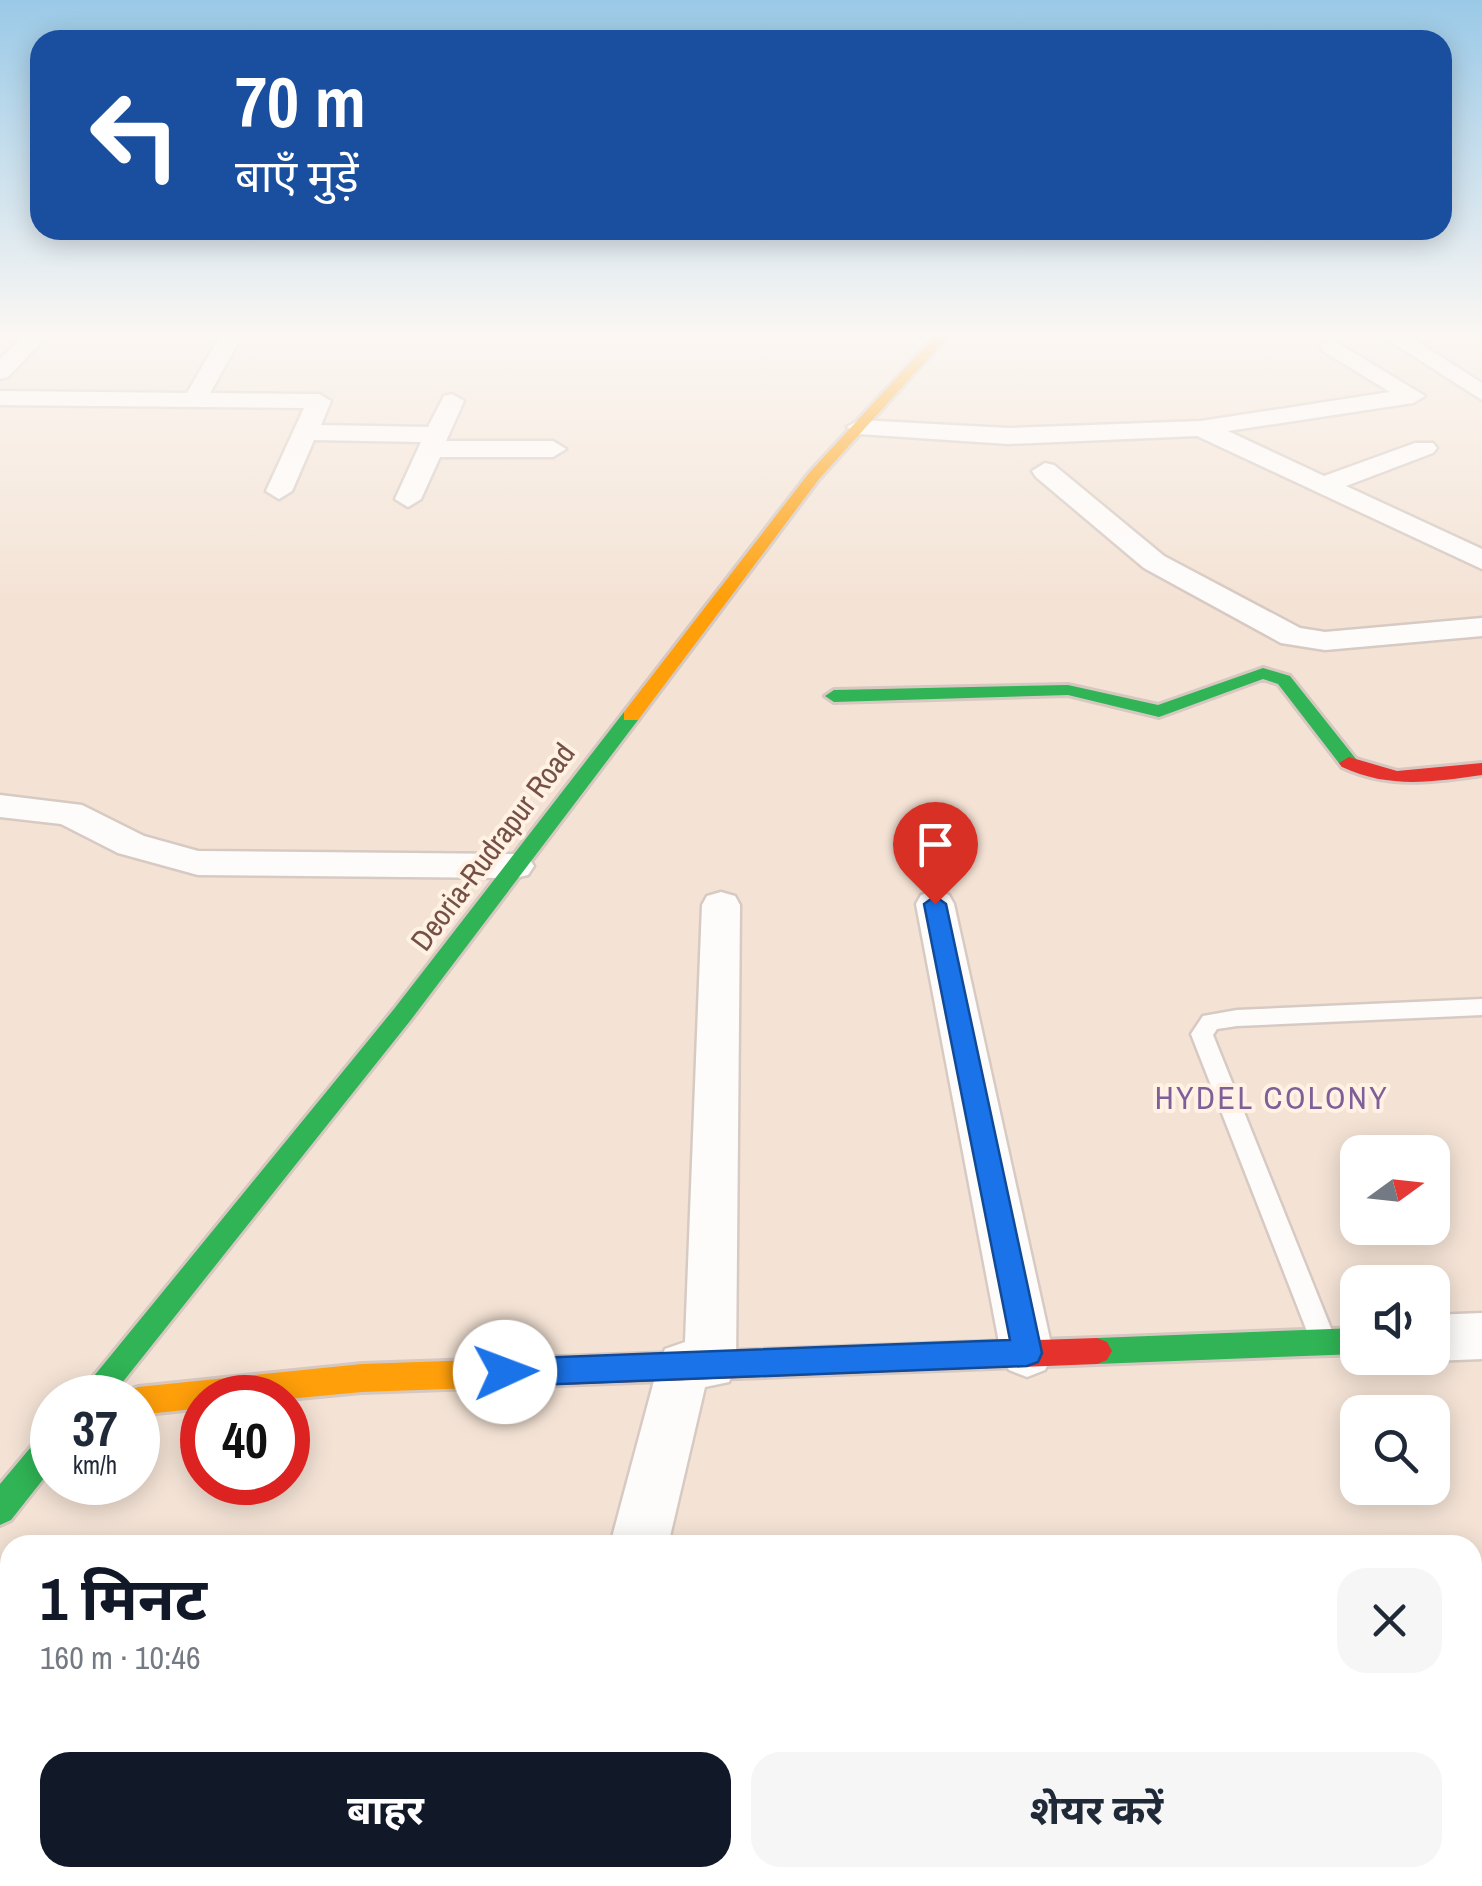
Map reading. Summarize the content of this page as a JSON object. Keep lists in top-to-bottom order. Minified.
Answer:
{"streets":{"main road":["Deoria-Rudrapur Road"]},"districts":["HYDEL COLONY"],"north":"right","page":{"turn":["70 m","बाएँ मुड़ें"],"speed":"37 km/h","limit":"40","heading":["1 मिनट","160 m · 10:46"],"buttons":["बाहर","शेयर करें"]}}
